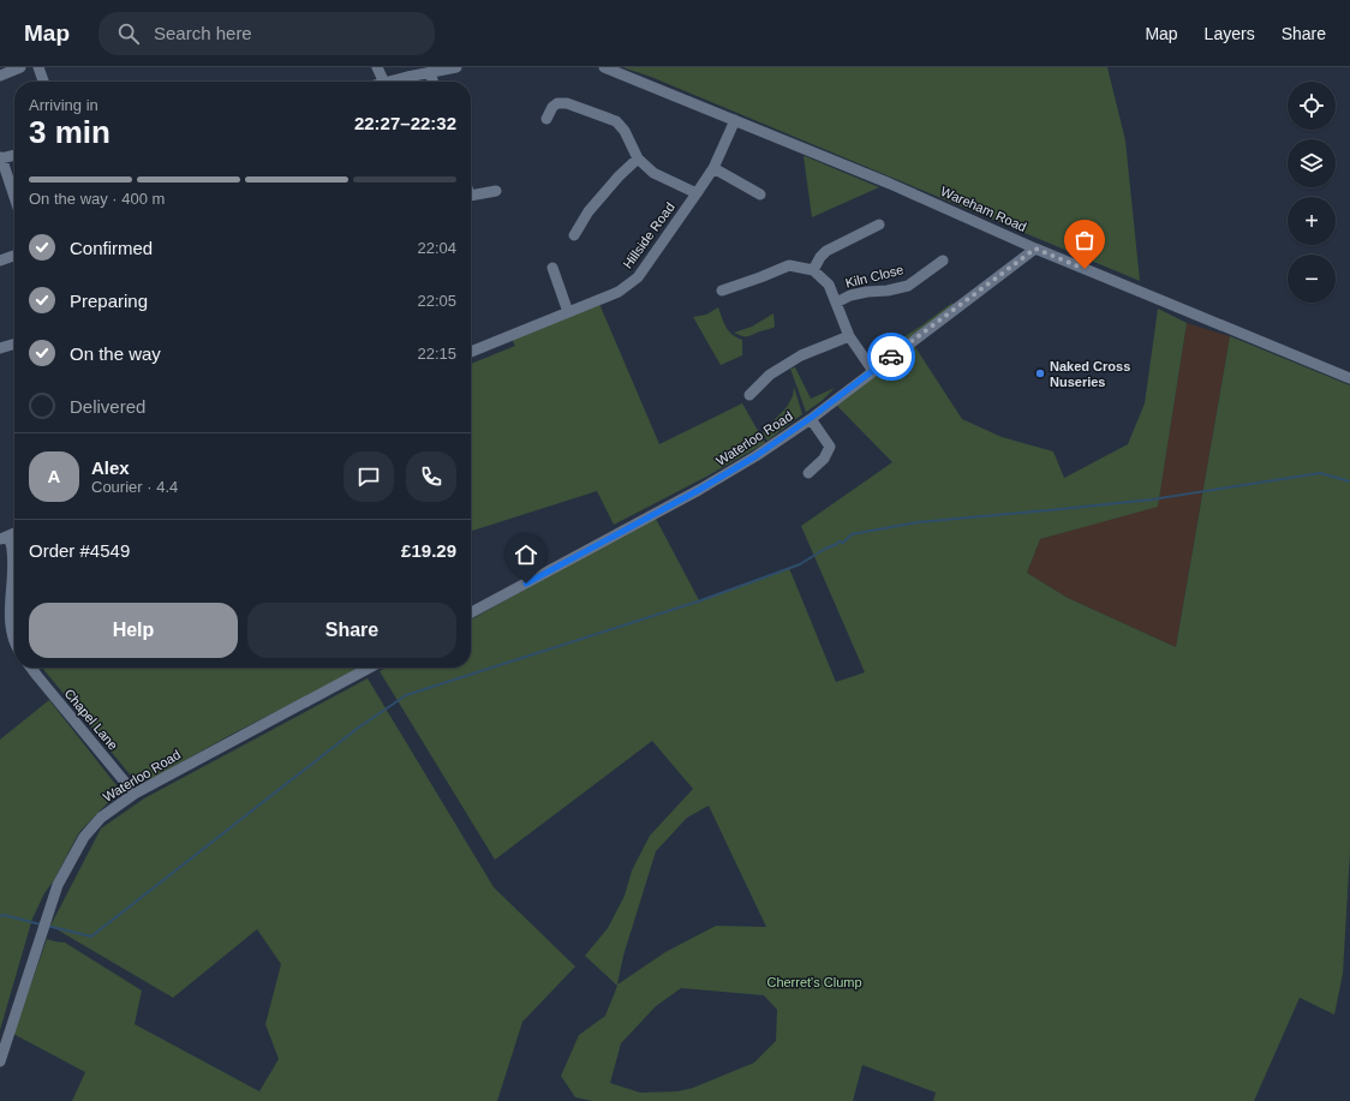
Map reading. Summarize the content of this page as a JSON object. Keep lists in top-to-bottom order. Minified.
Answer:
{"streets":{"street":["Wareham Road","Hillside Road","Kiln Close","Waterloo Road","Chapel Lane"]},"crossings":[["Wareham Road","Hillside Road"],["Wareham Road","Waterloo Road"],["Waterloo Road","Chapel Lane"]],"parks":["Cherret's Clump"],"places":["Naked Cross Nuseries"],"page":{"header":"Map","search":"Search here","nav":["Map","Layers","Share"],"map_buttons":["+","−"],"heading":["3 min","Arriving in","22:27–22:32"],"panel":["Alex","Courier · 4.4","Order #4549","£19.29"],"bar":"On the way · 400 m","list":[["Confirmed","22:04"],["Preparing","22:05"],["On the way","22:15"],"Delivered"],"round":"A","buttons":["Help","Share"]}}
